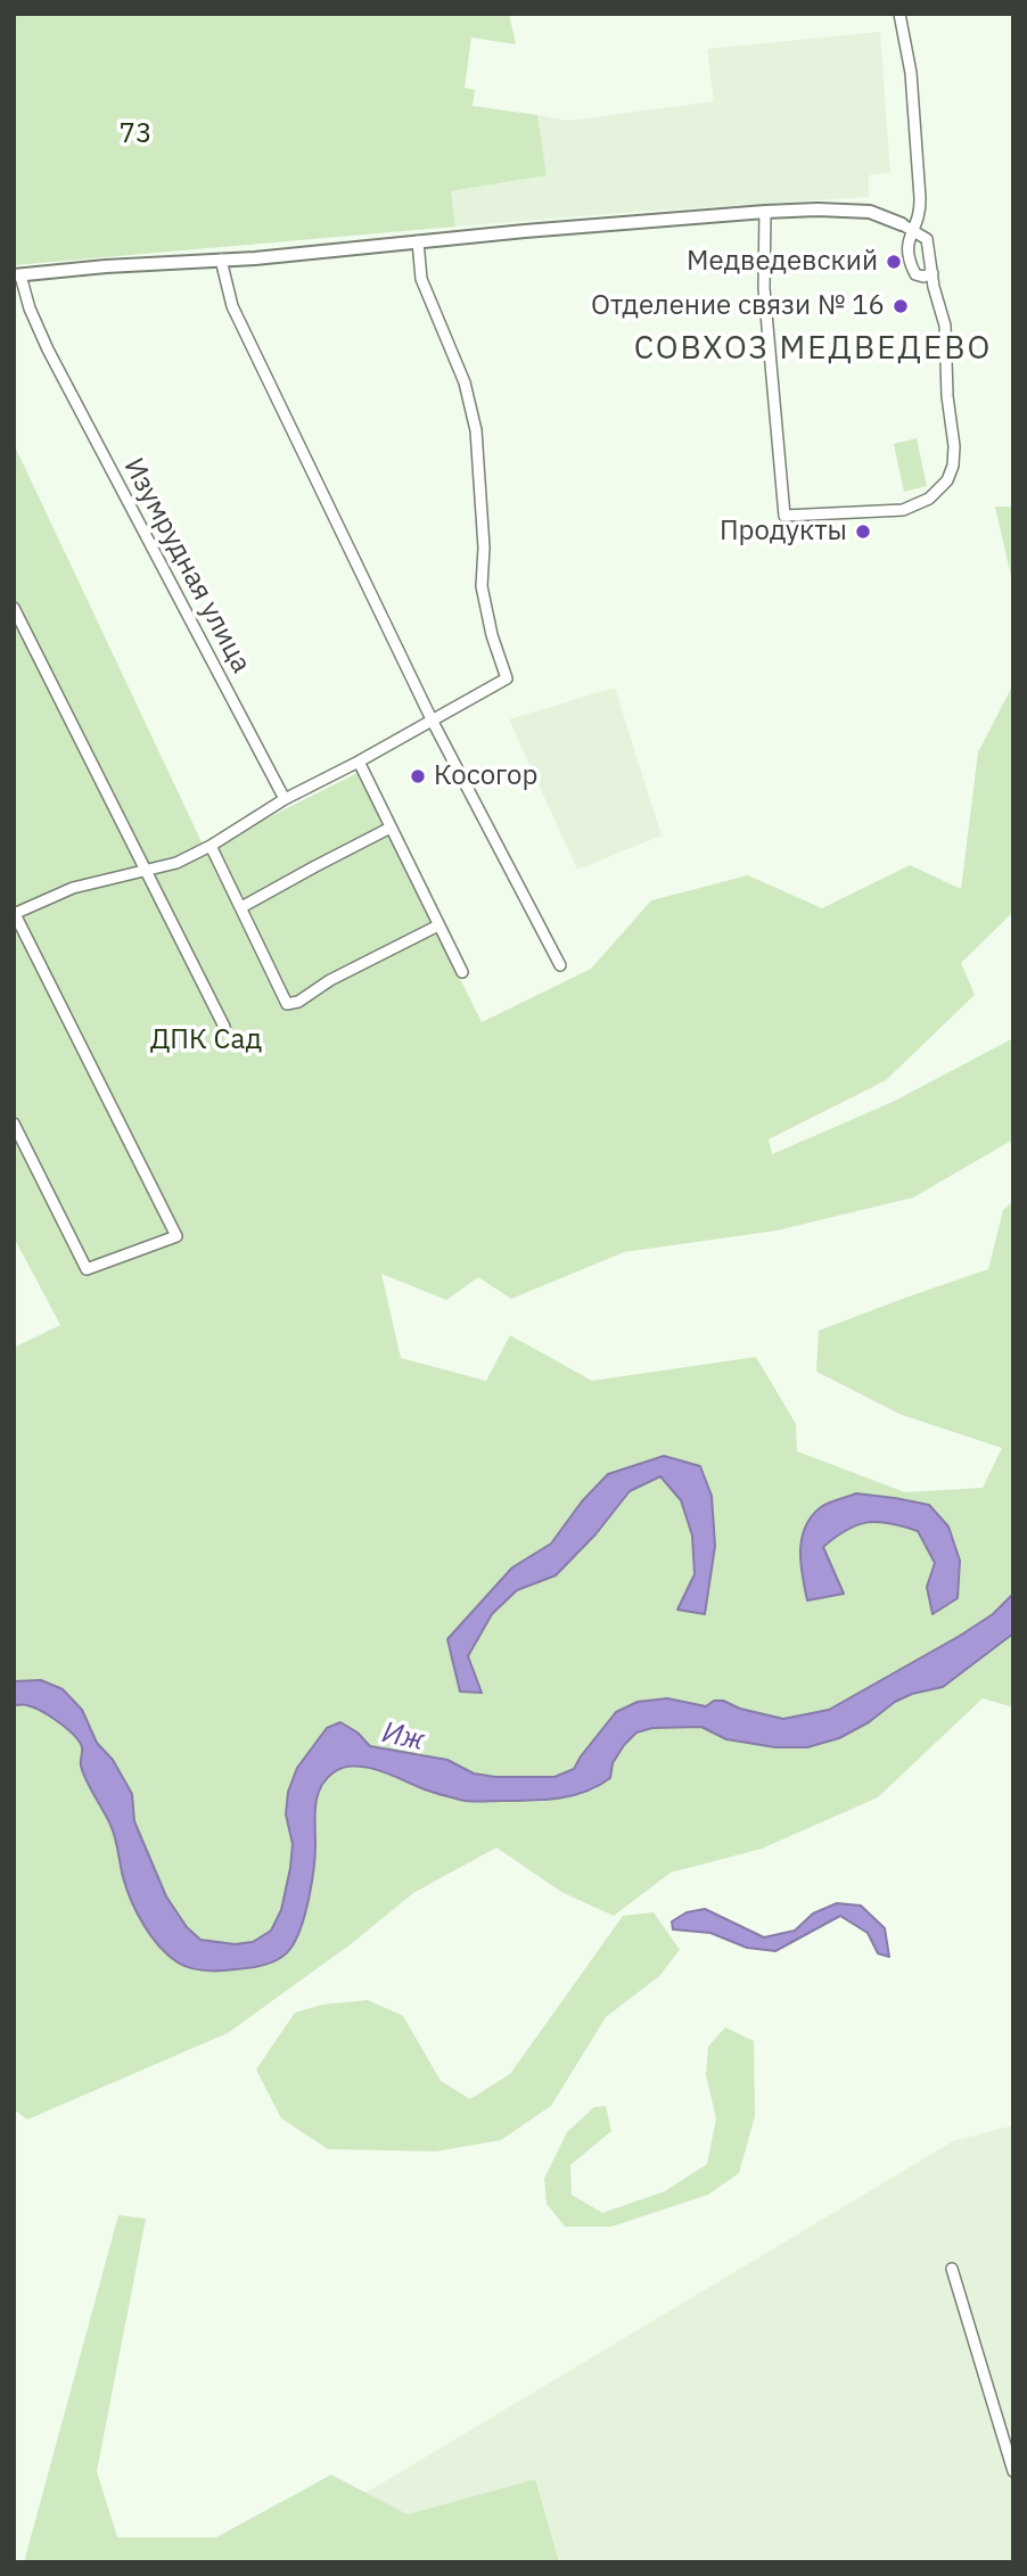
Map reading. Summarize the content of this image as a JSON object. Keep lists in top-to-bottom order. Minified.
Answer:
{"streets":{"street":["Изумрудная улица"]},"districts":["СОВХОЗ МЕДВЕДЕВО"],"water":["Иж"],"parks":["73","ДПК Сад"],"places":["Медведевский","Отделение связи № 16","Продукты","Косогор"]}
